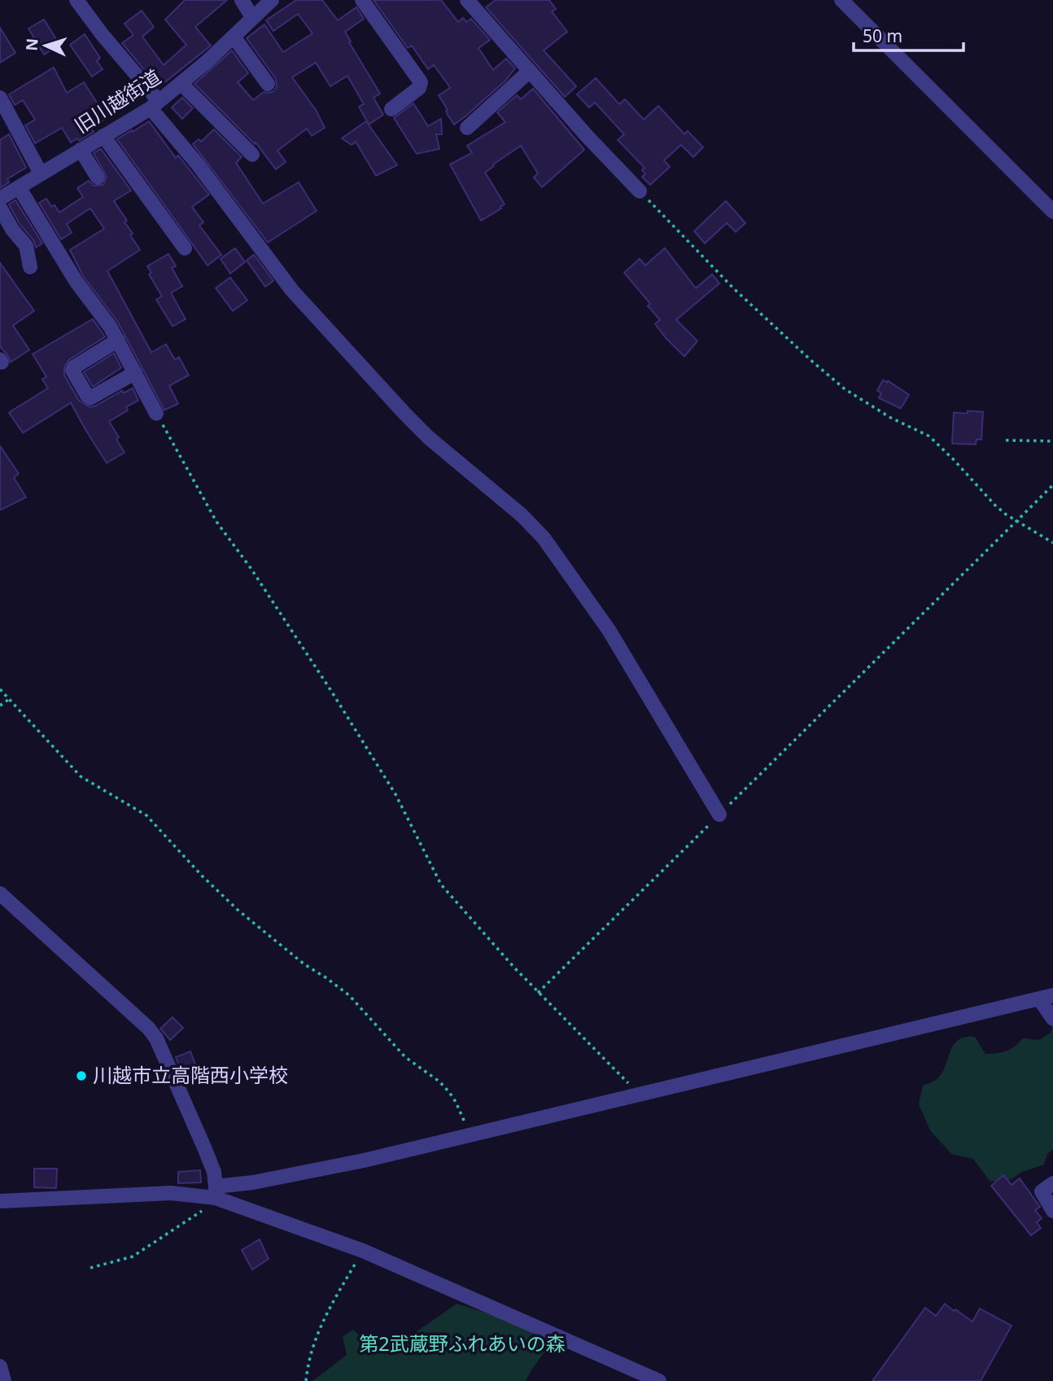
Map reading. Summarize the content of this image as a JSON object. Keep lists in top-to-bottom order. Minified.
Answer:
{"streets":{"street":["旧川越街道"]},"parks":["第2武蔵野ふれあいの森"],"places":["川越市立高階西小学校"],"scale_bar":"50 m","north":"left"}
